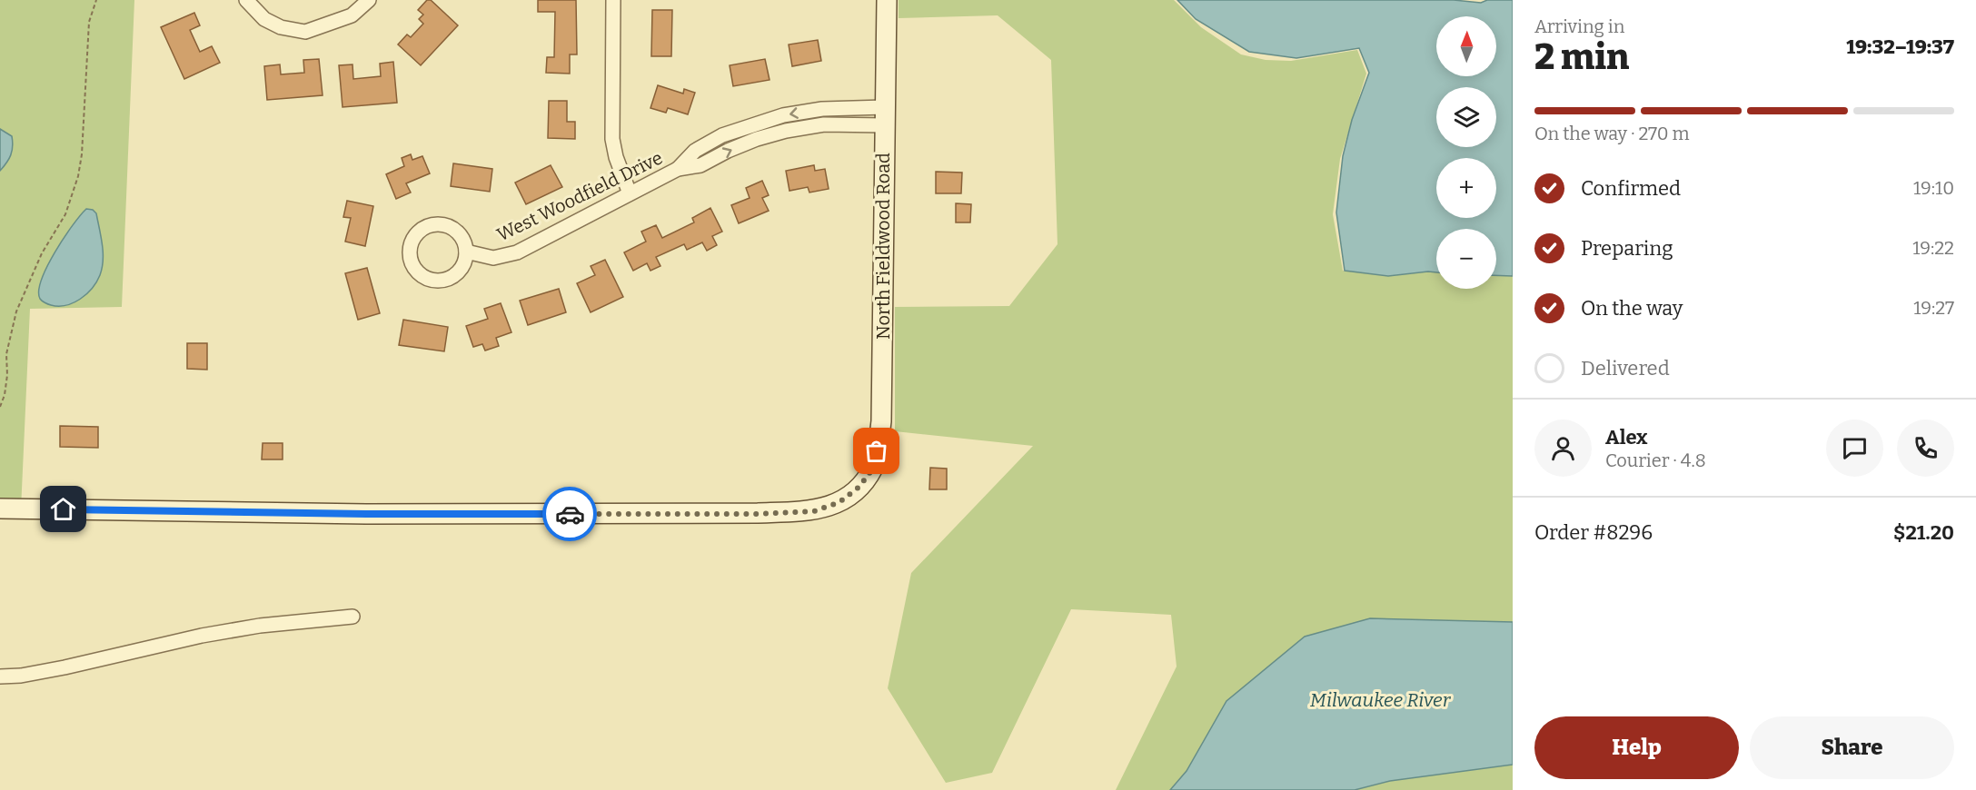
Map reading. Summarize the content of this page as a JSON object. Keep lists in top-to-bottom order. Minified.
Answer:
{"streets":{"street":["West Woodfield Drive","North Fieldwood Road"]},"crossings":[["West Woodfield Drive","North Fieldwood Road"]],"water":["Milwaukee River"],"north":"top","page":{"heading":["2 min","Arriving in","19:32–19:37"],"panel":["Alex","Courier · 4.8","Order #8296","$21.20"],"map_buttons":["+","−"],"bar":"On the way · 270 m","list":[["Confirmed","19:10"],["Preparing","19:22"],["On the way","19:27"],"Delivered"],"buttons":["Help","Share"]}}
